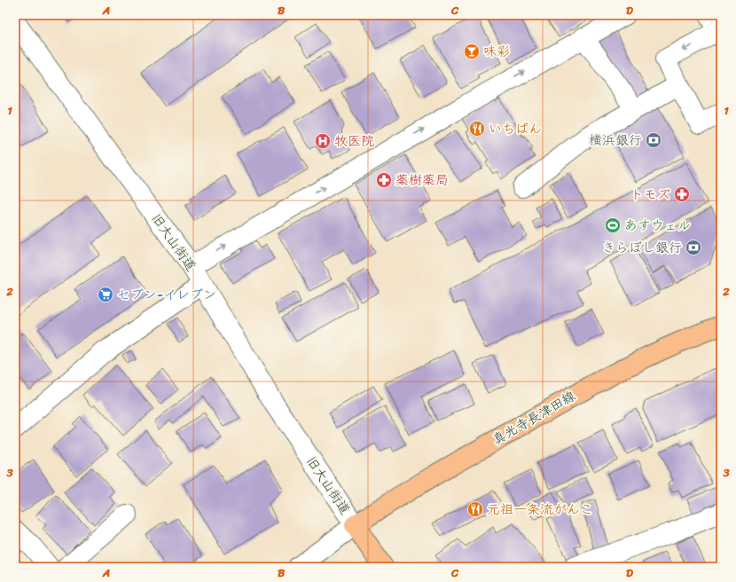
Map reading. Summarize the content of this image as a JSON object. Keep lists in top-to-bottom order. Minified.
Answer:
{"streets":{"main road":["真光寺長津田線"],"street":["旧大山街道"]},"crossings":[["旧大山街道","真光寺長津田線"]],"places":{"bar":["味彩"],"restaurant":["いちばん","元祖一条流がんこ"],"bank":["横浜銀行","きらぼし銀行"],"hospital":["牧医院"],"pharmacy":["薬樹薬局","トモズ"],"sports":["あすウェル"],"supermarket":["セブン-イレブン"]},"grid":{"columns":["A","B","C","D"],"rows":["1","2","3"]}}
